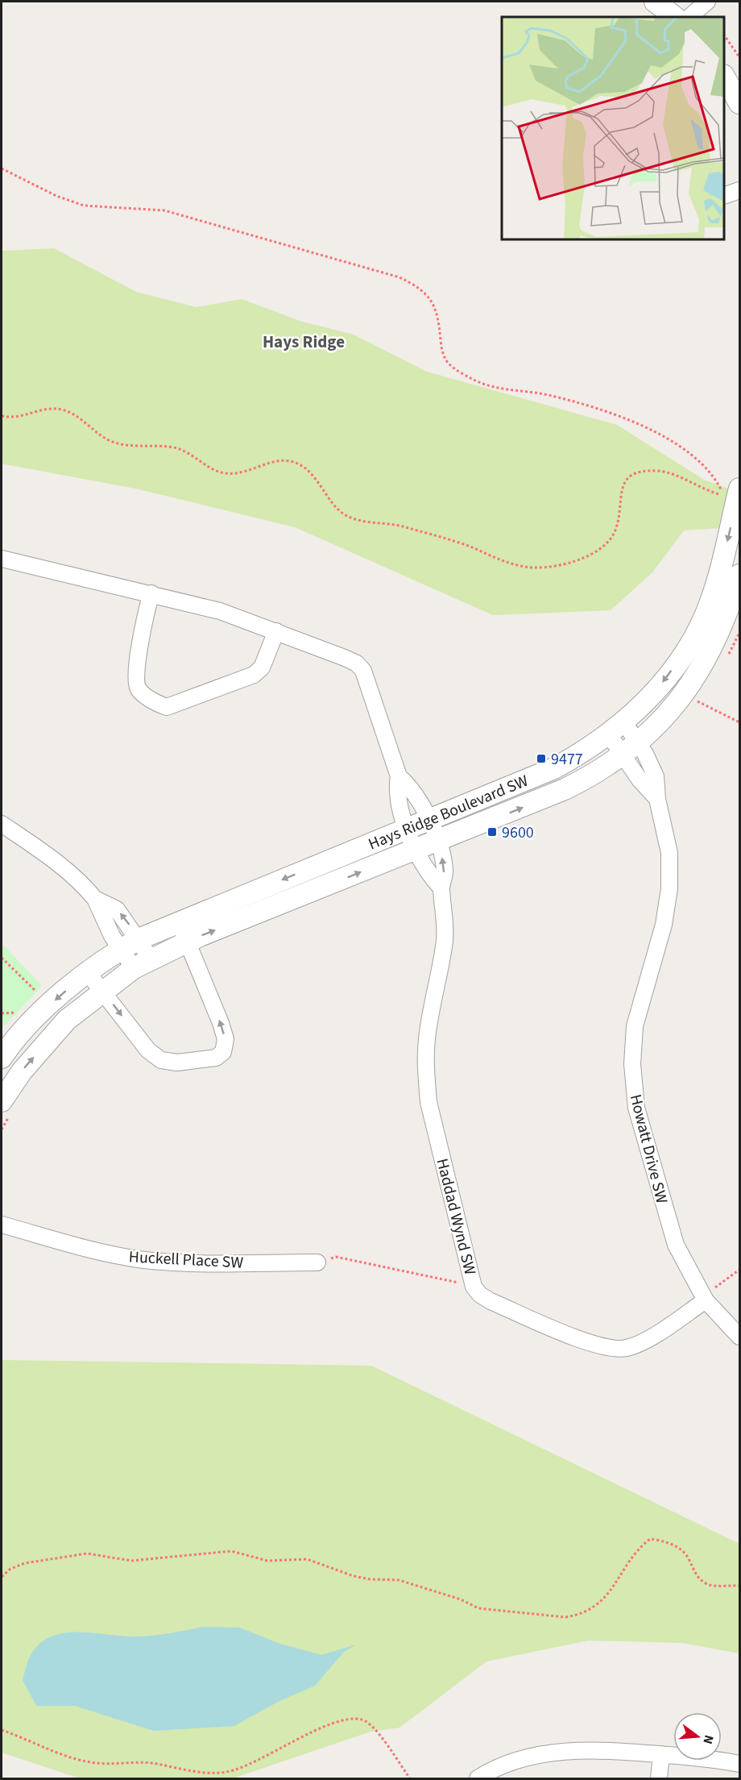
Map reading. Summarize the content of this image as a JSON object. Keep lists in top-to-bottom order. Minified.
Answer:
{"streets":{"street":["Hays Ridge Boulevard SW","Howatt Drive SW","Haddad Wynd SW","Huckell Place SW"]},"crossings":[["Hays Ridge Boulevard SW","Howatt Drive SW"],["Hays Ridge Boulevard SW","Haddad Wynd SW"],["Howatt Drive SW","Haddad Wynd SW"]],"districts":["Hays Ridge"],"places":{"transit":["9477","9600"]},"north":"right"}
